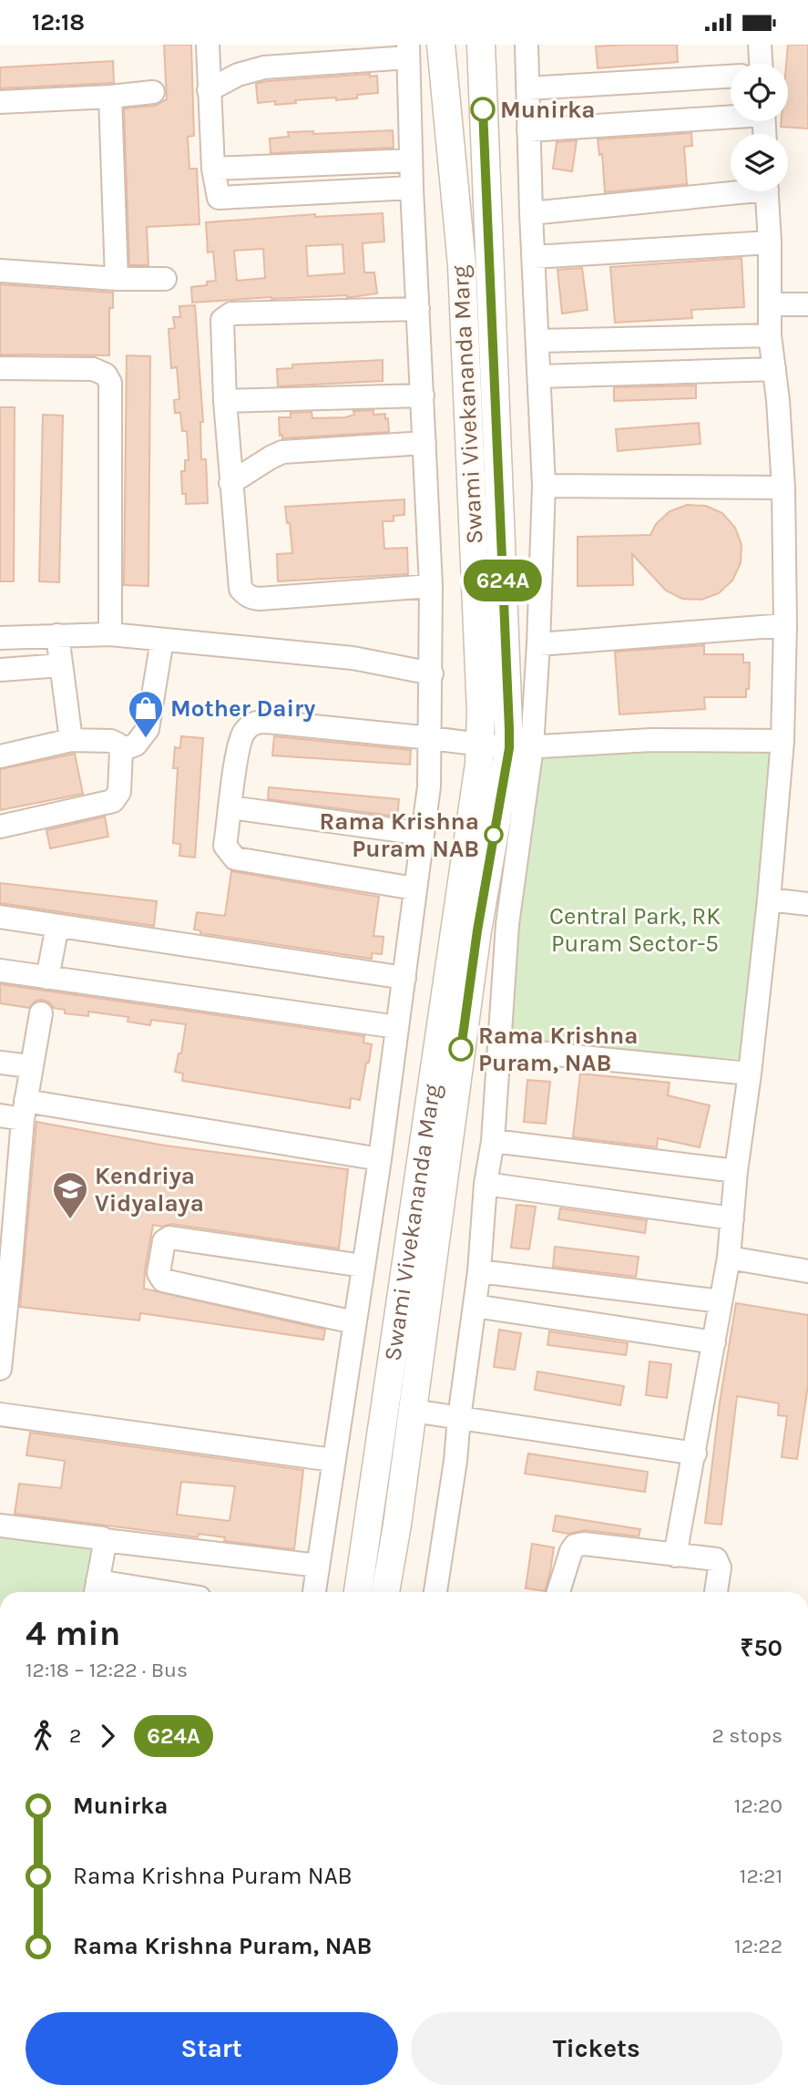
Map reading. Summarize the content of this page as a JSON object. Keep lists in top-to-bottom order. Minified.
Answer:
{"streets":{"street":["Swami Vivekananda Marg"]},"parks":["Central Park, RK Puram Sector-5"],"places":{"other":["Munirka","Rama Krishna Puram NAB","Rama Krishna Puram, NAB"],"shop":["Mother Dairy"],"school or university":["Kendriya Vidyalaya"]},"lines":["bus line 624A"],"page":{"status":"12:18","on_map":"624A","heading":["4 min","12:18 – 12:22 · Bus","₹50"],"legs":["2","624A","2 stops"],"list":[{"name":"Munirka","value":"12:20"},{"name":"Rama Krishna Puram NAB","value":"12:21"},{"name":"Rama Krishna Puram, NAB","value":"12:22"}],"buttons":["Start","Tickets"]}}
